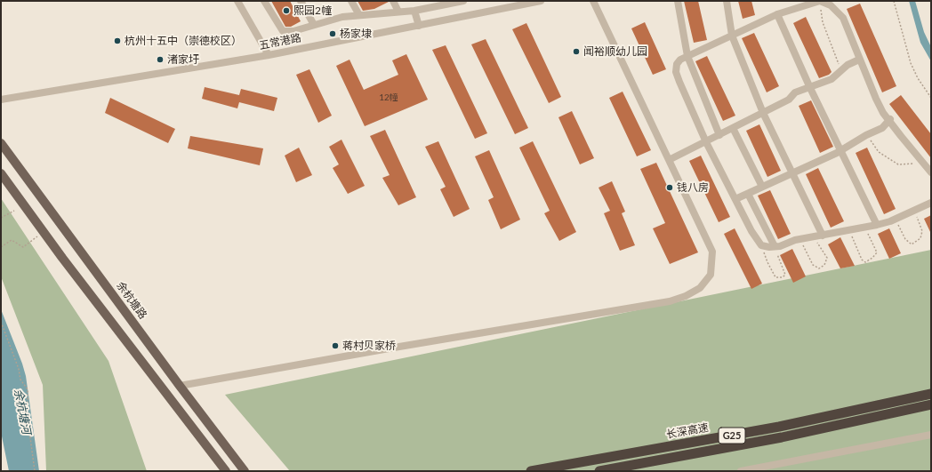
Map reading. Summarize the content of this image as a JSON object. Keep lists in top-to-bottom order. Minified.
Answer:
{"streets":{"highway":["长深高速","G25"],"main road":["余杭塘路"],"street":["五常港路"]},"water":["余杭塘河"],"places":["熙园2幢","杨家埭","杭州十五中（崇德校区）","闻裕顺幼儿园","渚家圩","钱八房","蒋村贝家桥"],"house_numbers":["12幢"]}
